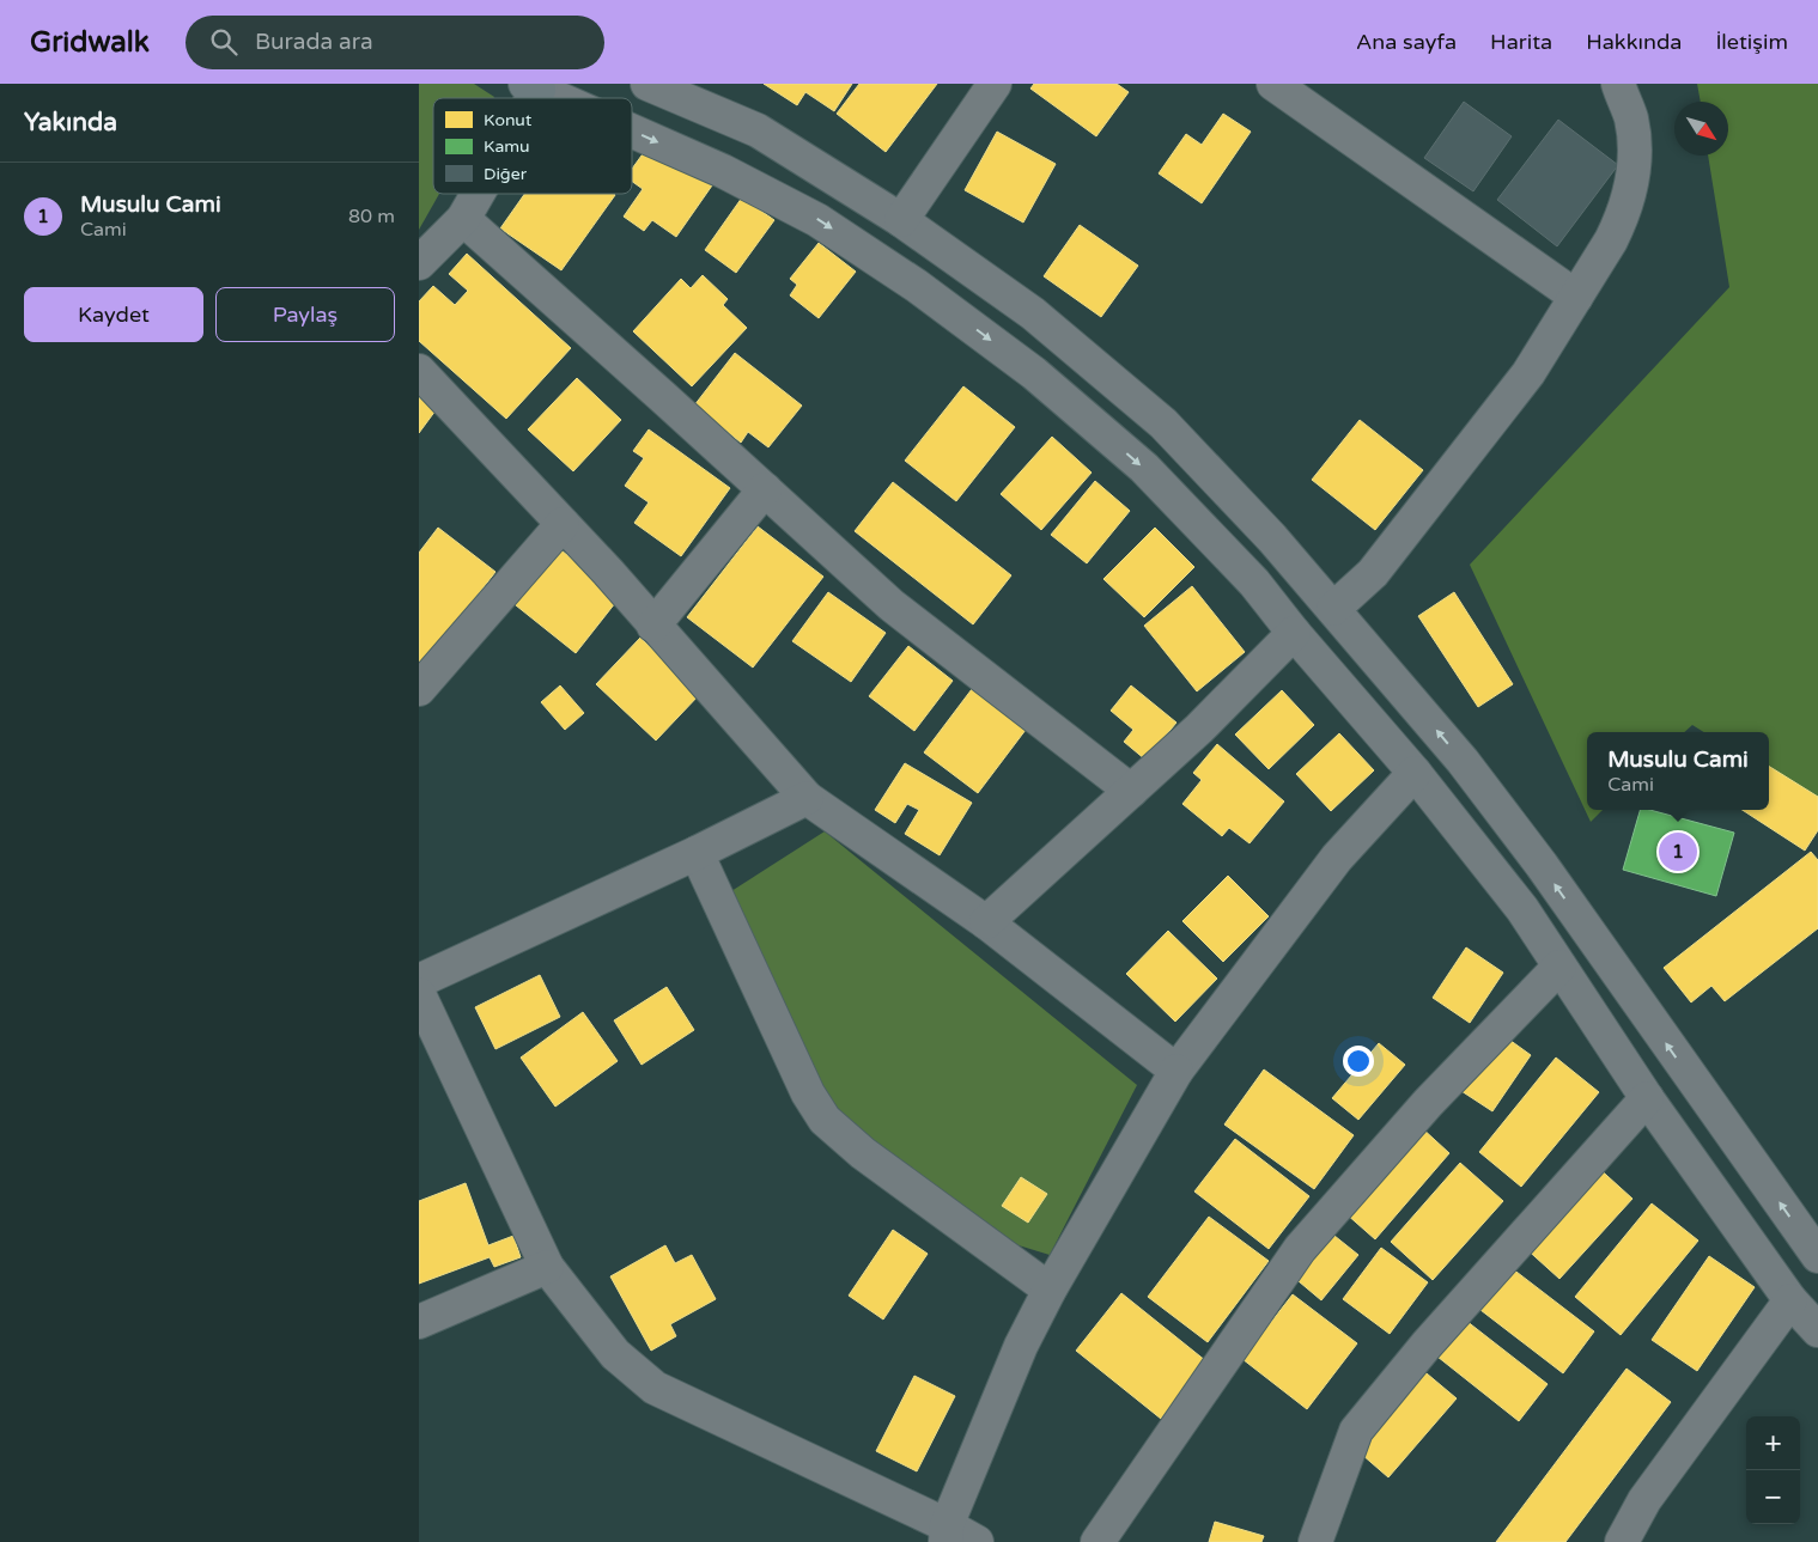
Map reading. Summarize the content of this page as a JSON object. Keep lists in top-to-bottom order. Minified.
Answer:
{"legend":["Konut","Kamu","Diğer"],"north":"bottom right","page":{"header":"Gridwalk","search":"Burada ara","nav":["Ana sayfa","Harita","Hakkında","İletişim"],"heading":"Yakında","list":[{"mark":"1","name":"Musulu Cami","note":"Cami","value":"80 m"}],"buttons":["Kaydet","Paylaş"],"popup":["Musulu Cami","Cami"],"pins":"1","map_buttons":["+","−"]}}
